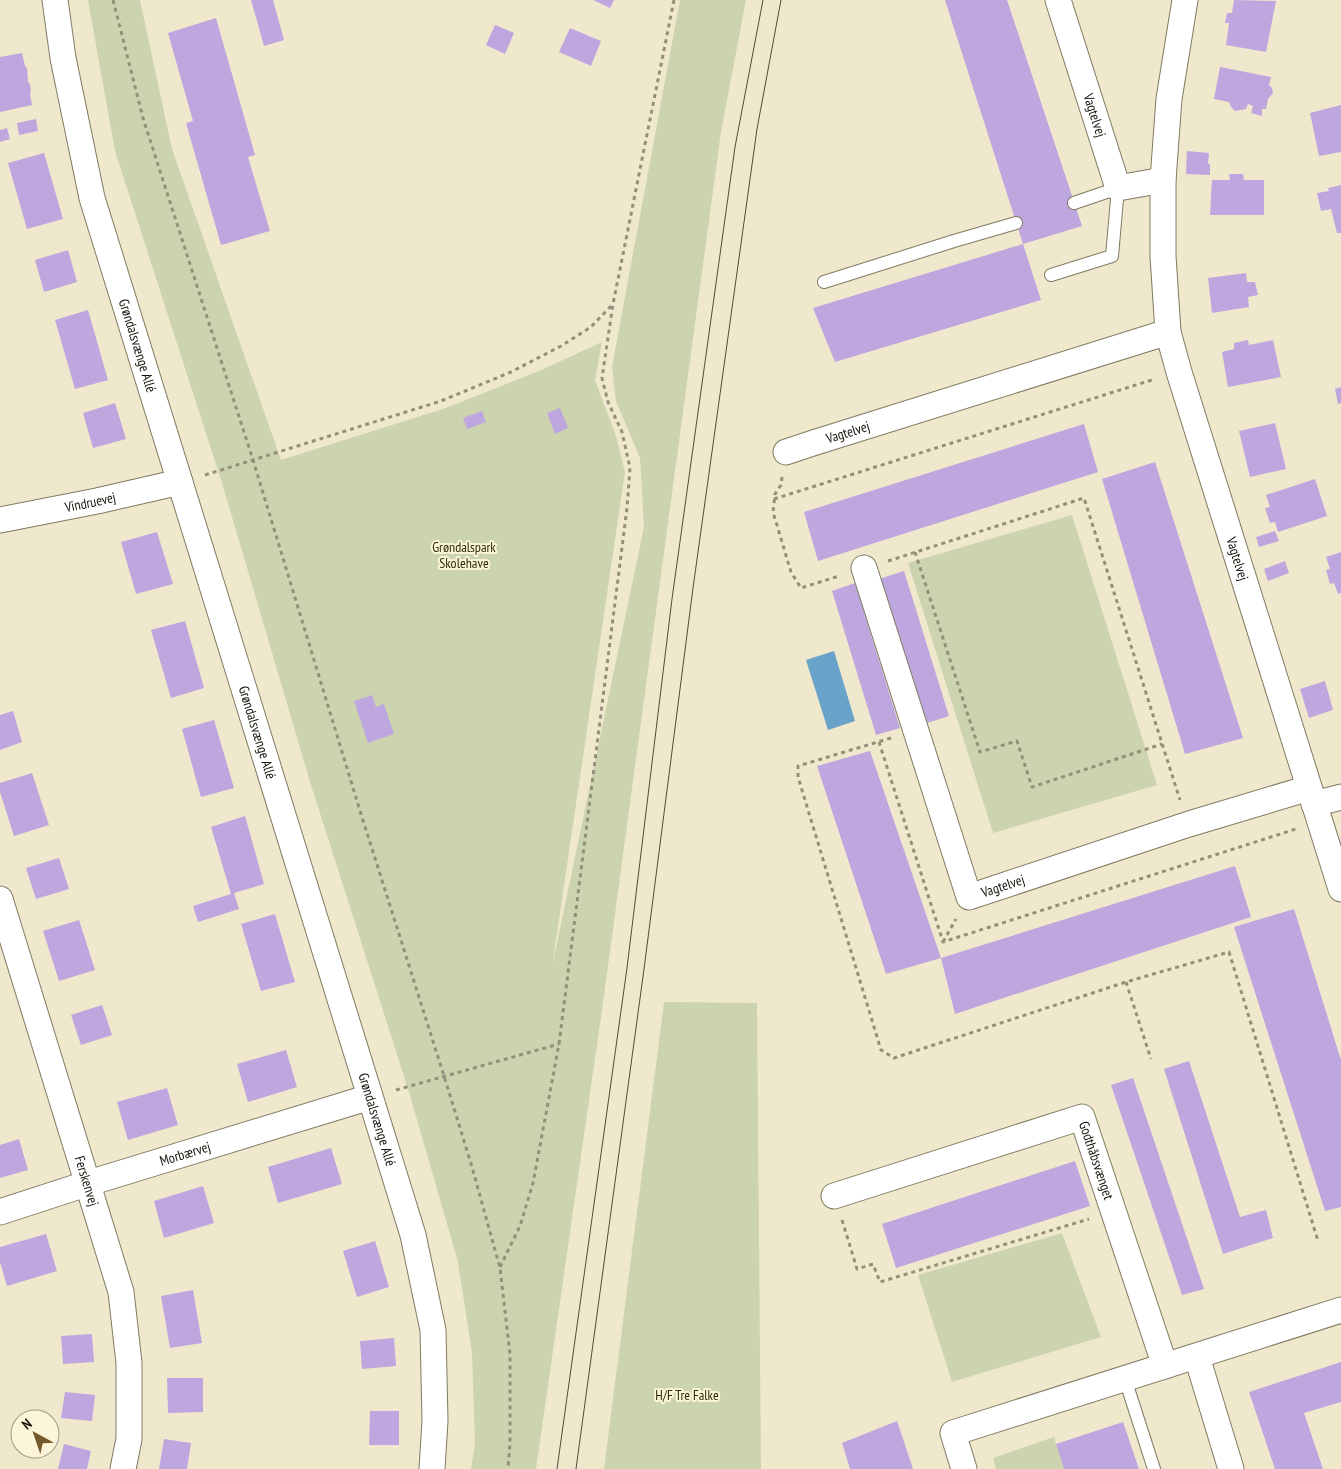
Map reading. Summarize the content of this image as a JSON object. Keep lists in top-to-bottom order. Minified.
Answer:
{"streets":{"street":["Vagtelvej","Grøndalsvænge Allé","Vindruevej","Morbærvej","Godthåbsvænget","Ferskenvej"]},"crossings":[["Grøndalsvænge Allé","Vindruevej"],["Grøndalsvænge Allé","Morbærvej"],["Morbærvej","Ferskenvej"]],"parks":["Grøndalspark Skolehave","H/F Tre Falke"],"north":"top left"}
